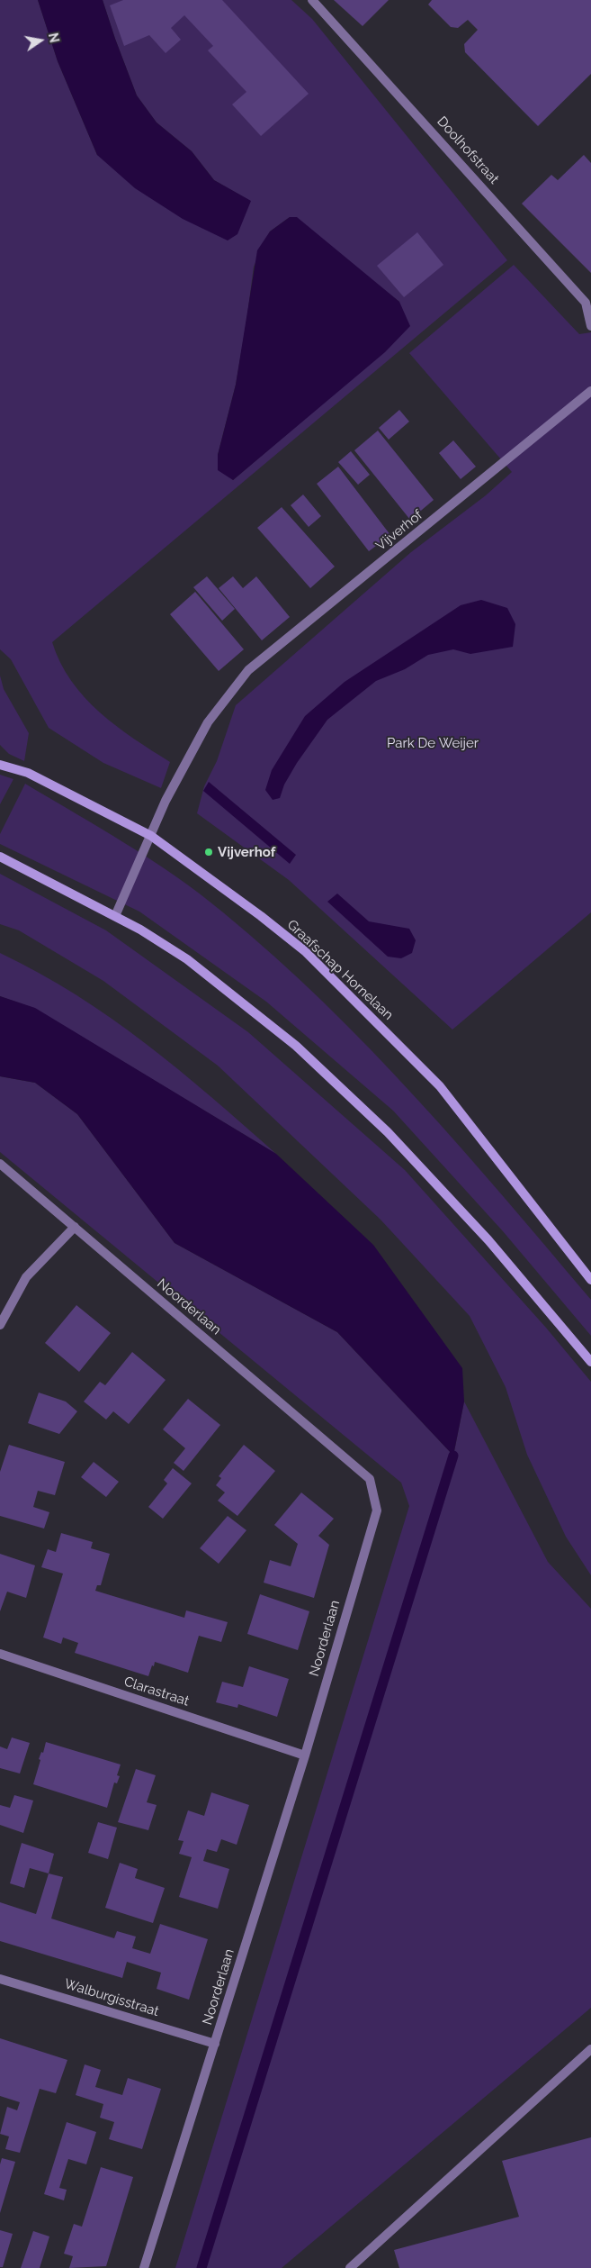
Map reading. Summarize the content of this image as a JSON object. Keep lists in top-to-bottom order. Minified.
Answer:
{"streets":{"street":["Doolhofstraat","Vijverhof","Graafschap Hornelaan","Noorderlaan","Clarastraat","Walburgisstraat"]},"crossings":[["Vijverhof","Graafschap Hornelaan"],["Noorderlaan","Clarastraat"],["Noorderlaan","Walburgisstraat"]],"parks":["Park De Weijer"],"places":["Vijverhof"],"north":"right"}
